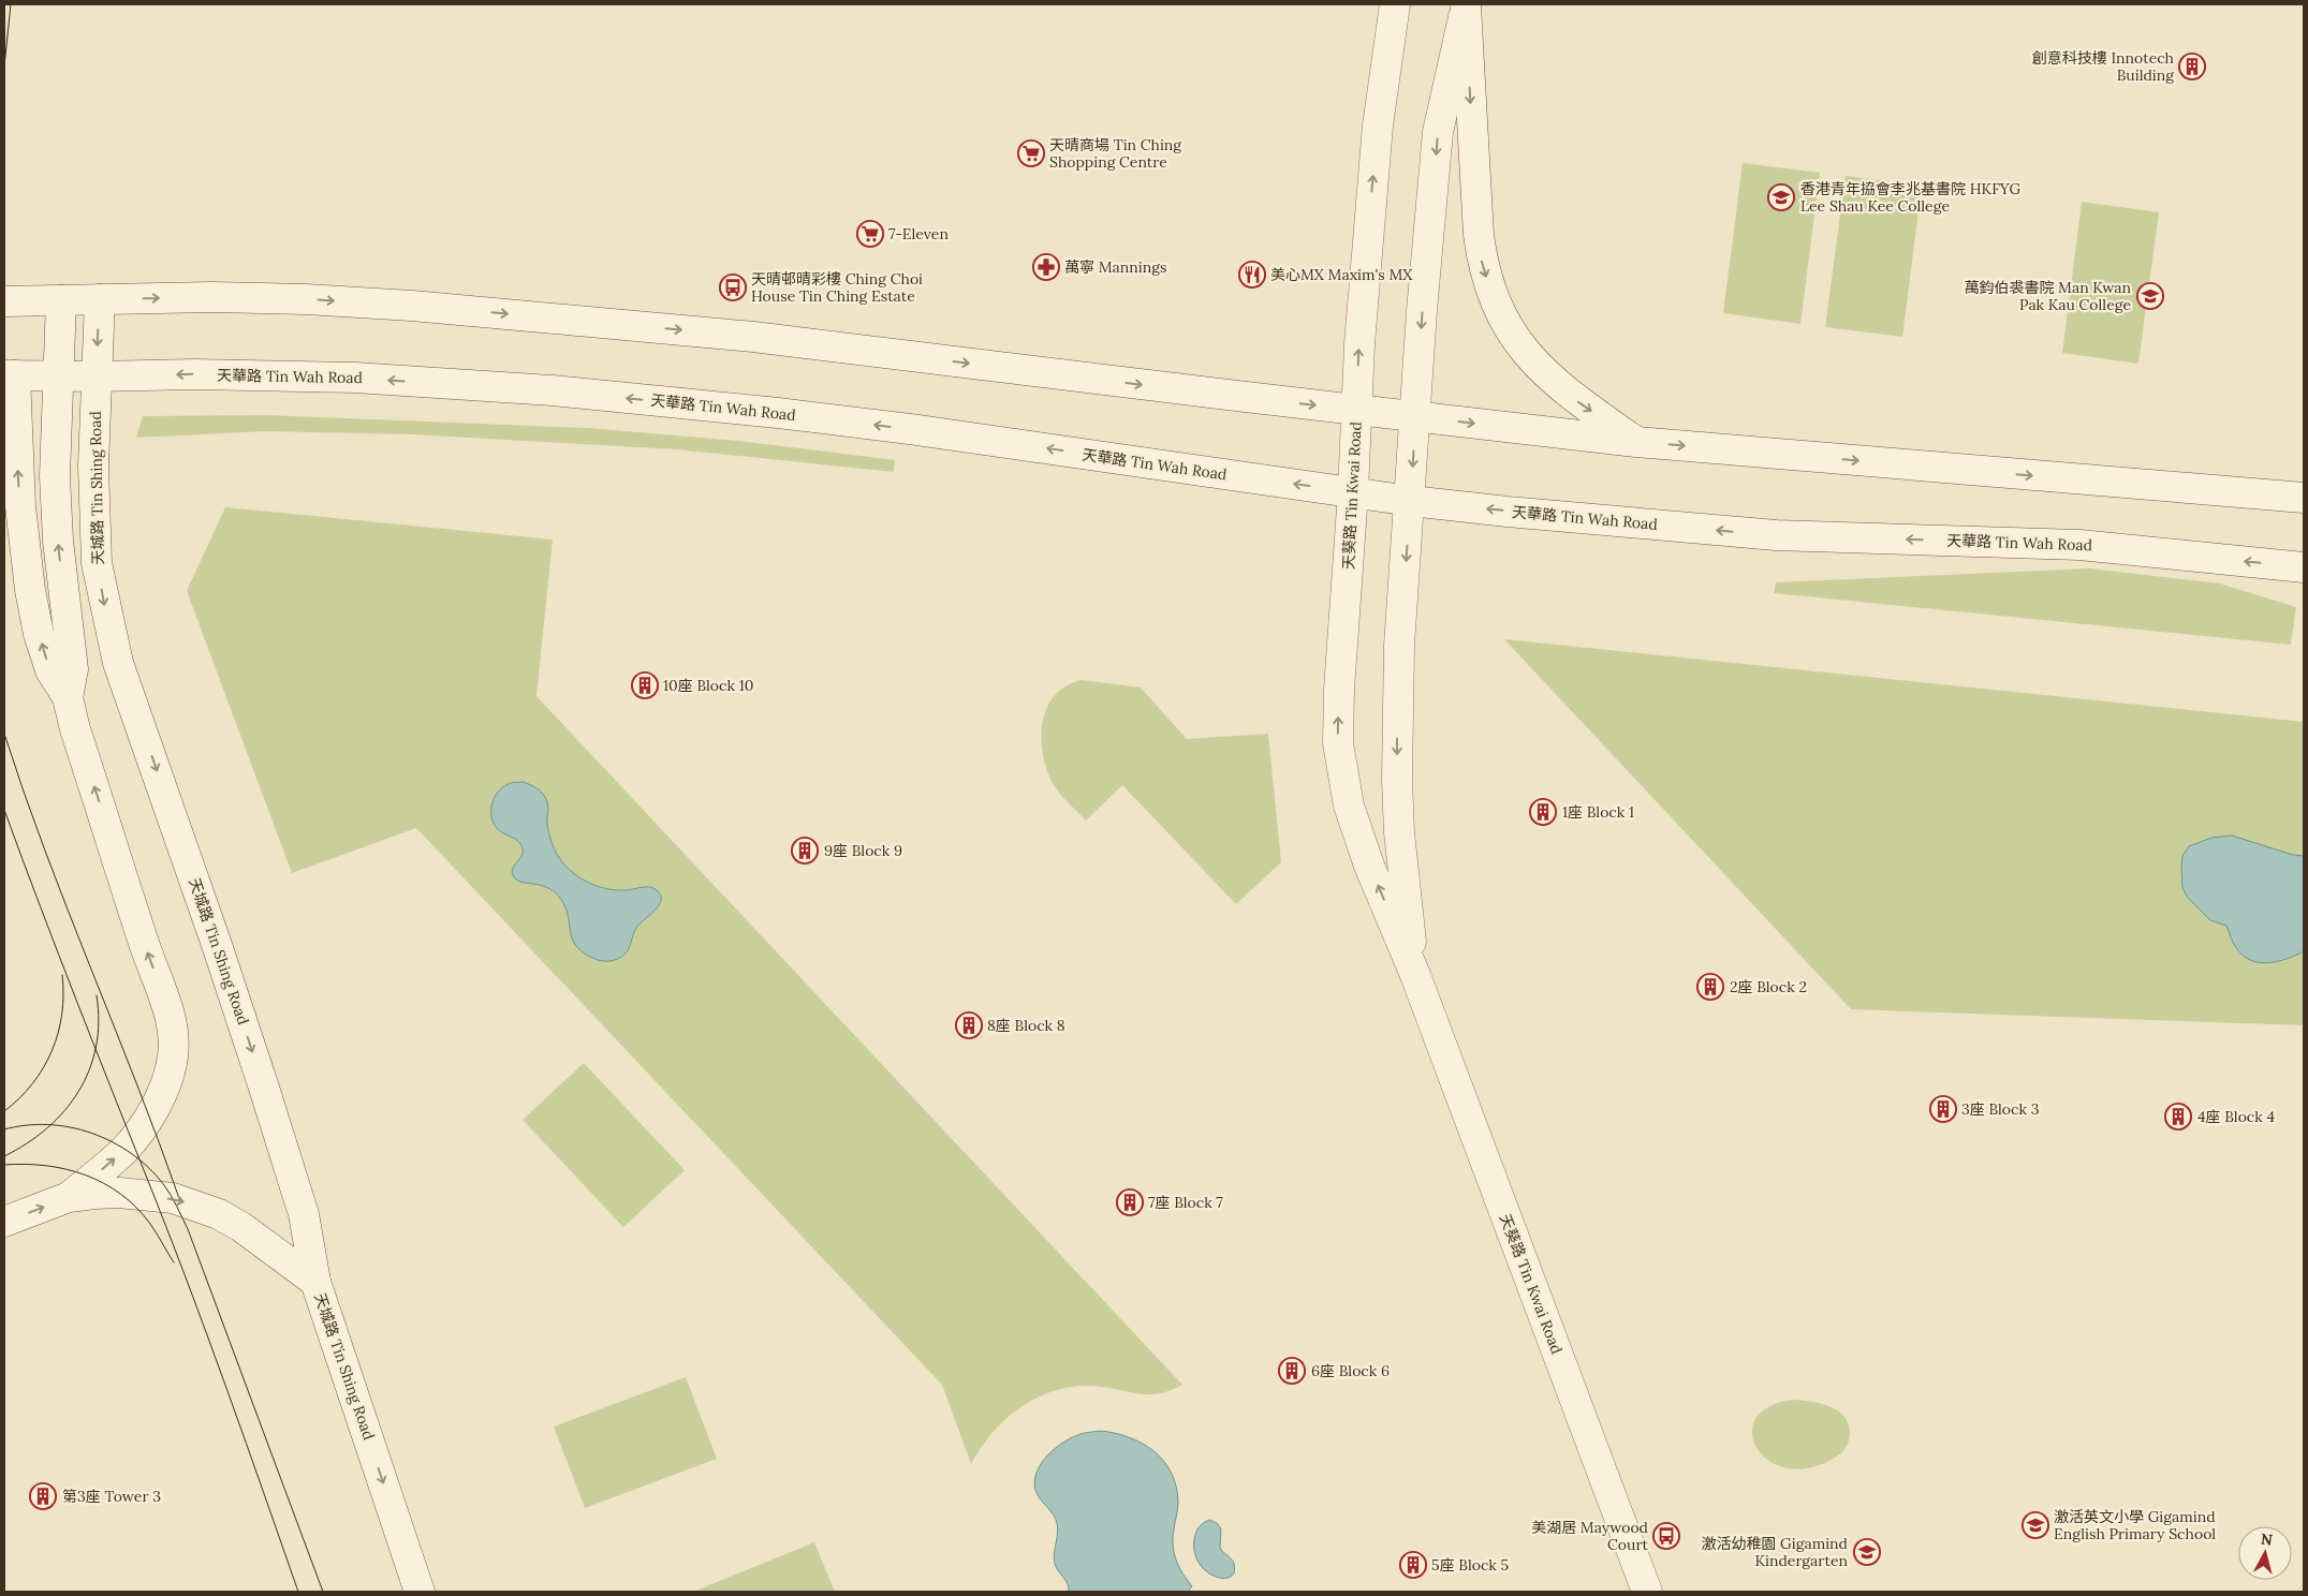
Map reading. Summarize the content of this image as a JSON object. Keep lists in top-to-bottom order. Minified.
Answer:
{"streets":{"main road":["天華路 Tin Wah Road","天城路 Tin Shing Road","天葵路 Tin Kwai Road"]},"crossings":[["天華路 Tin Wah Road","天城路 Tin Shing Road"],["天華路 Tin Wah Road","天葵路 Tin Kwai Road"]],"places":{"building":["創意科技樓 Innotech Building","10座 Block 10","1座 Block 1","9座 Block 9","2座 Block 2","8座 Block 8","3座 Block 3","4座 Block 4","7座 Block 7","6座 Block 6","第3座 Tower 3","5座 Block 5"],"supermarket":["天晴商場 Tin Ching Shopping Centre","7-Eleven"],"school or university":["香港青年拹會李兆基書院 HKFYG Lee Shau Kee College","萬鈞伯裘書院 Man Kwan Pak Kau College","激活英文小學 Gigamind English Primary School","激活幼稚園 Gigamind Kindergarten"],"pharmacy":["萬寧 Mannings"],"restaurant":["美心MX Maxim's MX"],"bus stop":["天晴邨晴彩樓 Ching Choi House Tin Ching Estate","美湖居 Maywood Court"]},"north":"top"}
